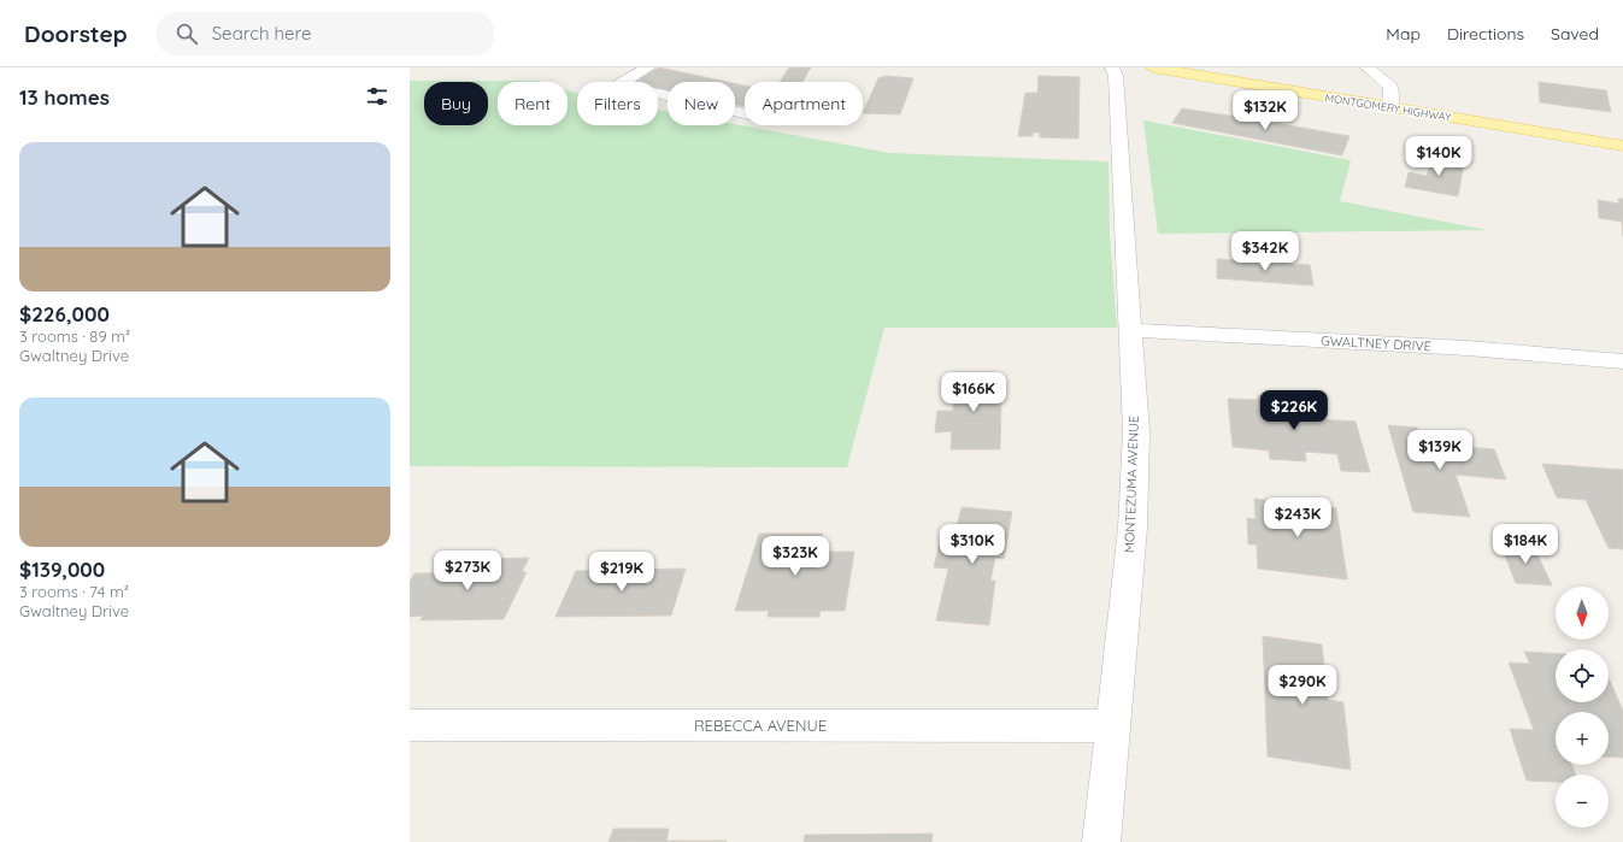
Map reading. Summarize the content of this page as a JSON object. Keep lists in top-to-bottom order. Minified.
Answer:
{"streets":{"main road":["MONTGOMERY HIGHWAY"],"street":["GWALTNEY DRIVE","MONTEZUMA AVENUE","REBECCA AVENUE"]},"crossings":[["GWALTNEY DRIVE","MONTEZUMA AVENUE"],["MONTEZUMA AVENUE","REBECCA AVENUE"]],"north":"bottom","page":{"header":"Doorstep","search":"Search here","nav":["Map","Directions","Saved"],"heading":"13 homes","chip":["Buy","Rent","Filters","New","Apartment"],"price":["$132K","$140K","$342K","$166K","$226K","$139K","$243K","$310K","$184K","$323K","$273K","$219K","$290K"],"list":[{"name":"$226,000","note":"3 rooms · 89 m² · Gwaltney Drive"},{"name":"$139,000","note":"3 rooms · 74 m² · Gwaltney Drive"}],"map_buttons":["+","−"]}}
